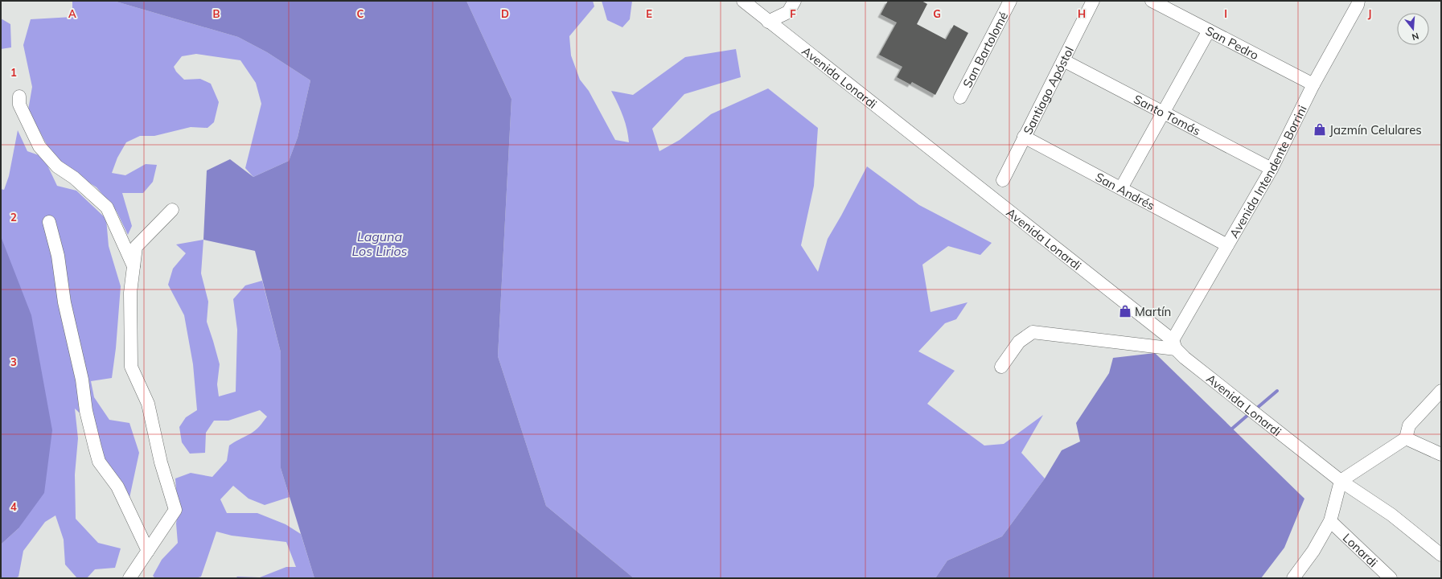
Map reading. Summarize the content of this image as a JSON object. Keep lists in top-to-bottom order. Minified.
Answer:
{"streets":{"street":["San Pedro","San Bartolomé","Avenida Lonardi","Santiago Apóstol","Santo Tomás","Avenida Intendente Borrini","San Andrés","Lonardi"]},"crossings":[["San Pedro","Avenida Intendente Borrini"],["Avenida Lonardi","Avenida Intendente Borrini"],["Santiago Apóstol","Santo Tomás"],["Santiago Apóstol","San Andrés"],["Santo Tomás","Avenida Intendente Borrini"],["Avenida Intendente Borrini","San Andrés"]],"water":["Laguna Los Lirios"],"places":{"shop":["Jazmín Celulares","Martín"]},"north":"bottom","grid":{"columns":["A","B","C","D","E","F","G","H","I","J"],"rows":["1","2","3","4"]}}
